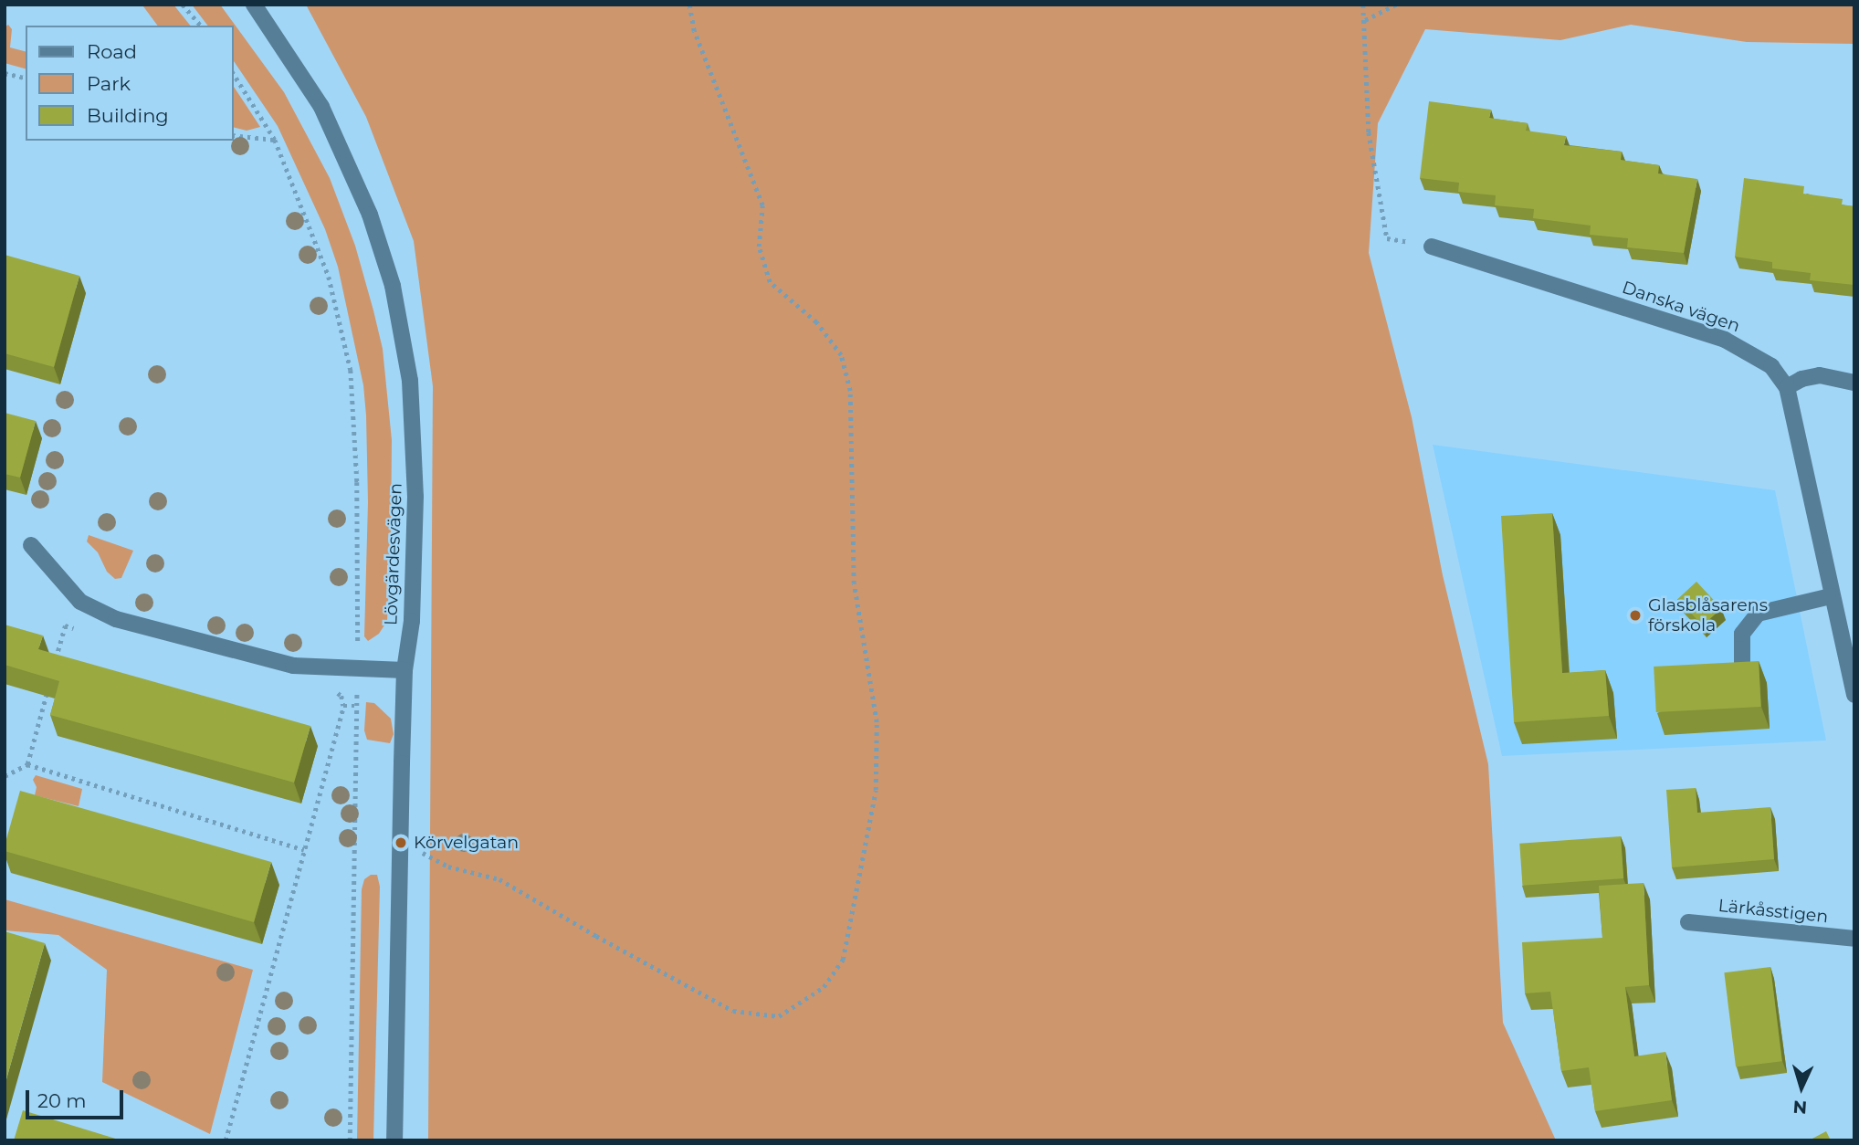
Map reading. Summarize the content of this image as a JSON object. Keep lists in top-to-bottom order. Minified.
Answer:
{"streets":{"street":["Danska vägen","Lövgärdesvägen","Lärkåsstigen"]},"places":["Glasblåsarens förskola","Körvelgatan"],"legend":["Road","Park","Building"],"scale_bar":"20 m","north":"bottom"}
